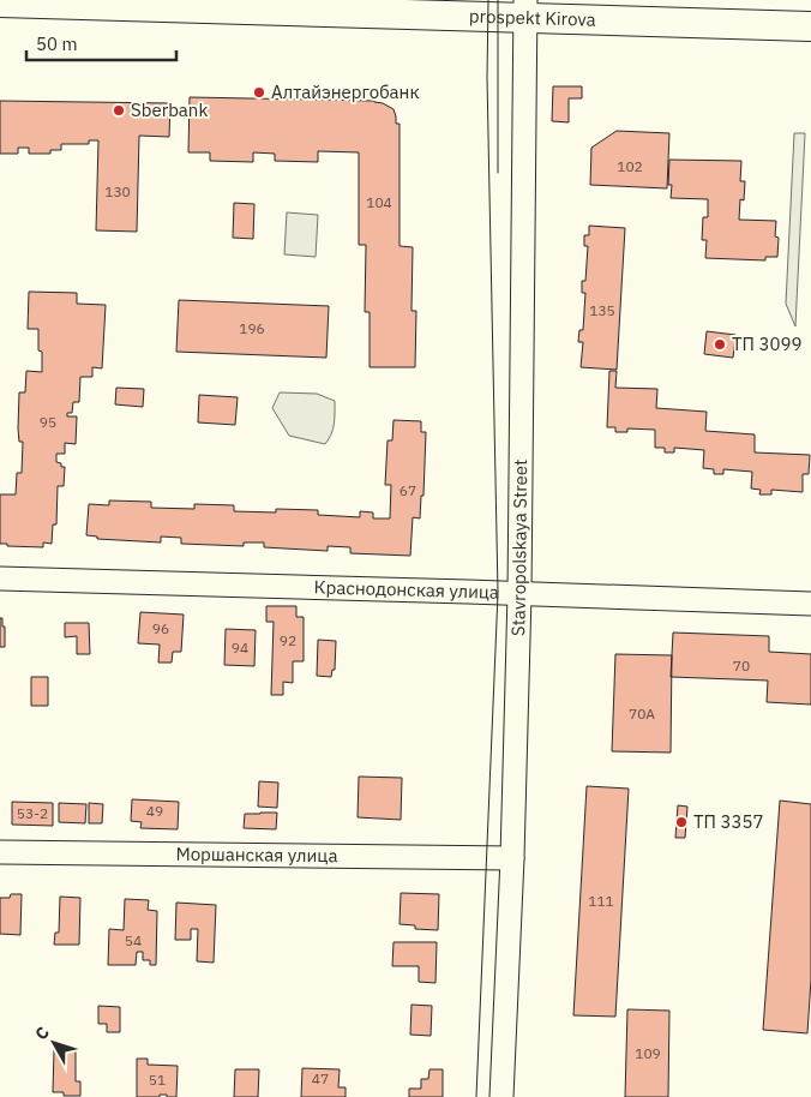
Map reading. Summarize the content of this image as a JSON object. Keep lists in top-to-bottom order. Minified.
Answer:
{"streets":{"main road":["prospekt Kirova"],"street":["Stavropolskaya Street","Краснодонская улица","Моршанская улица"]},"crossings":[["prospekt Kirova","Stavropolskaya Street"],["Stavropolskaya Street","Краснодонская улица"],["Stavropolskaya Street","Моршанская улица"]],"places":["Алтайэнергобанк","Sberbank","ТП 3099","ТП 3357"],"house_numbers":["102","130","104","135","196","95","67","96","92","94","70","70А","49","53-2","111","54","109","47","51"],"scale_bar":"50 m","north":"top left"}
